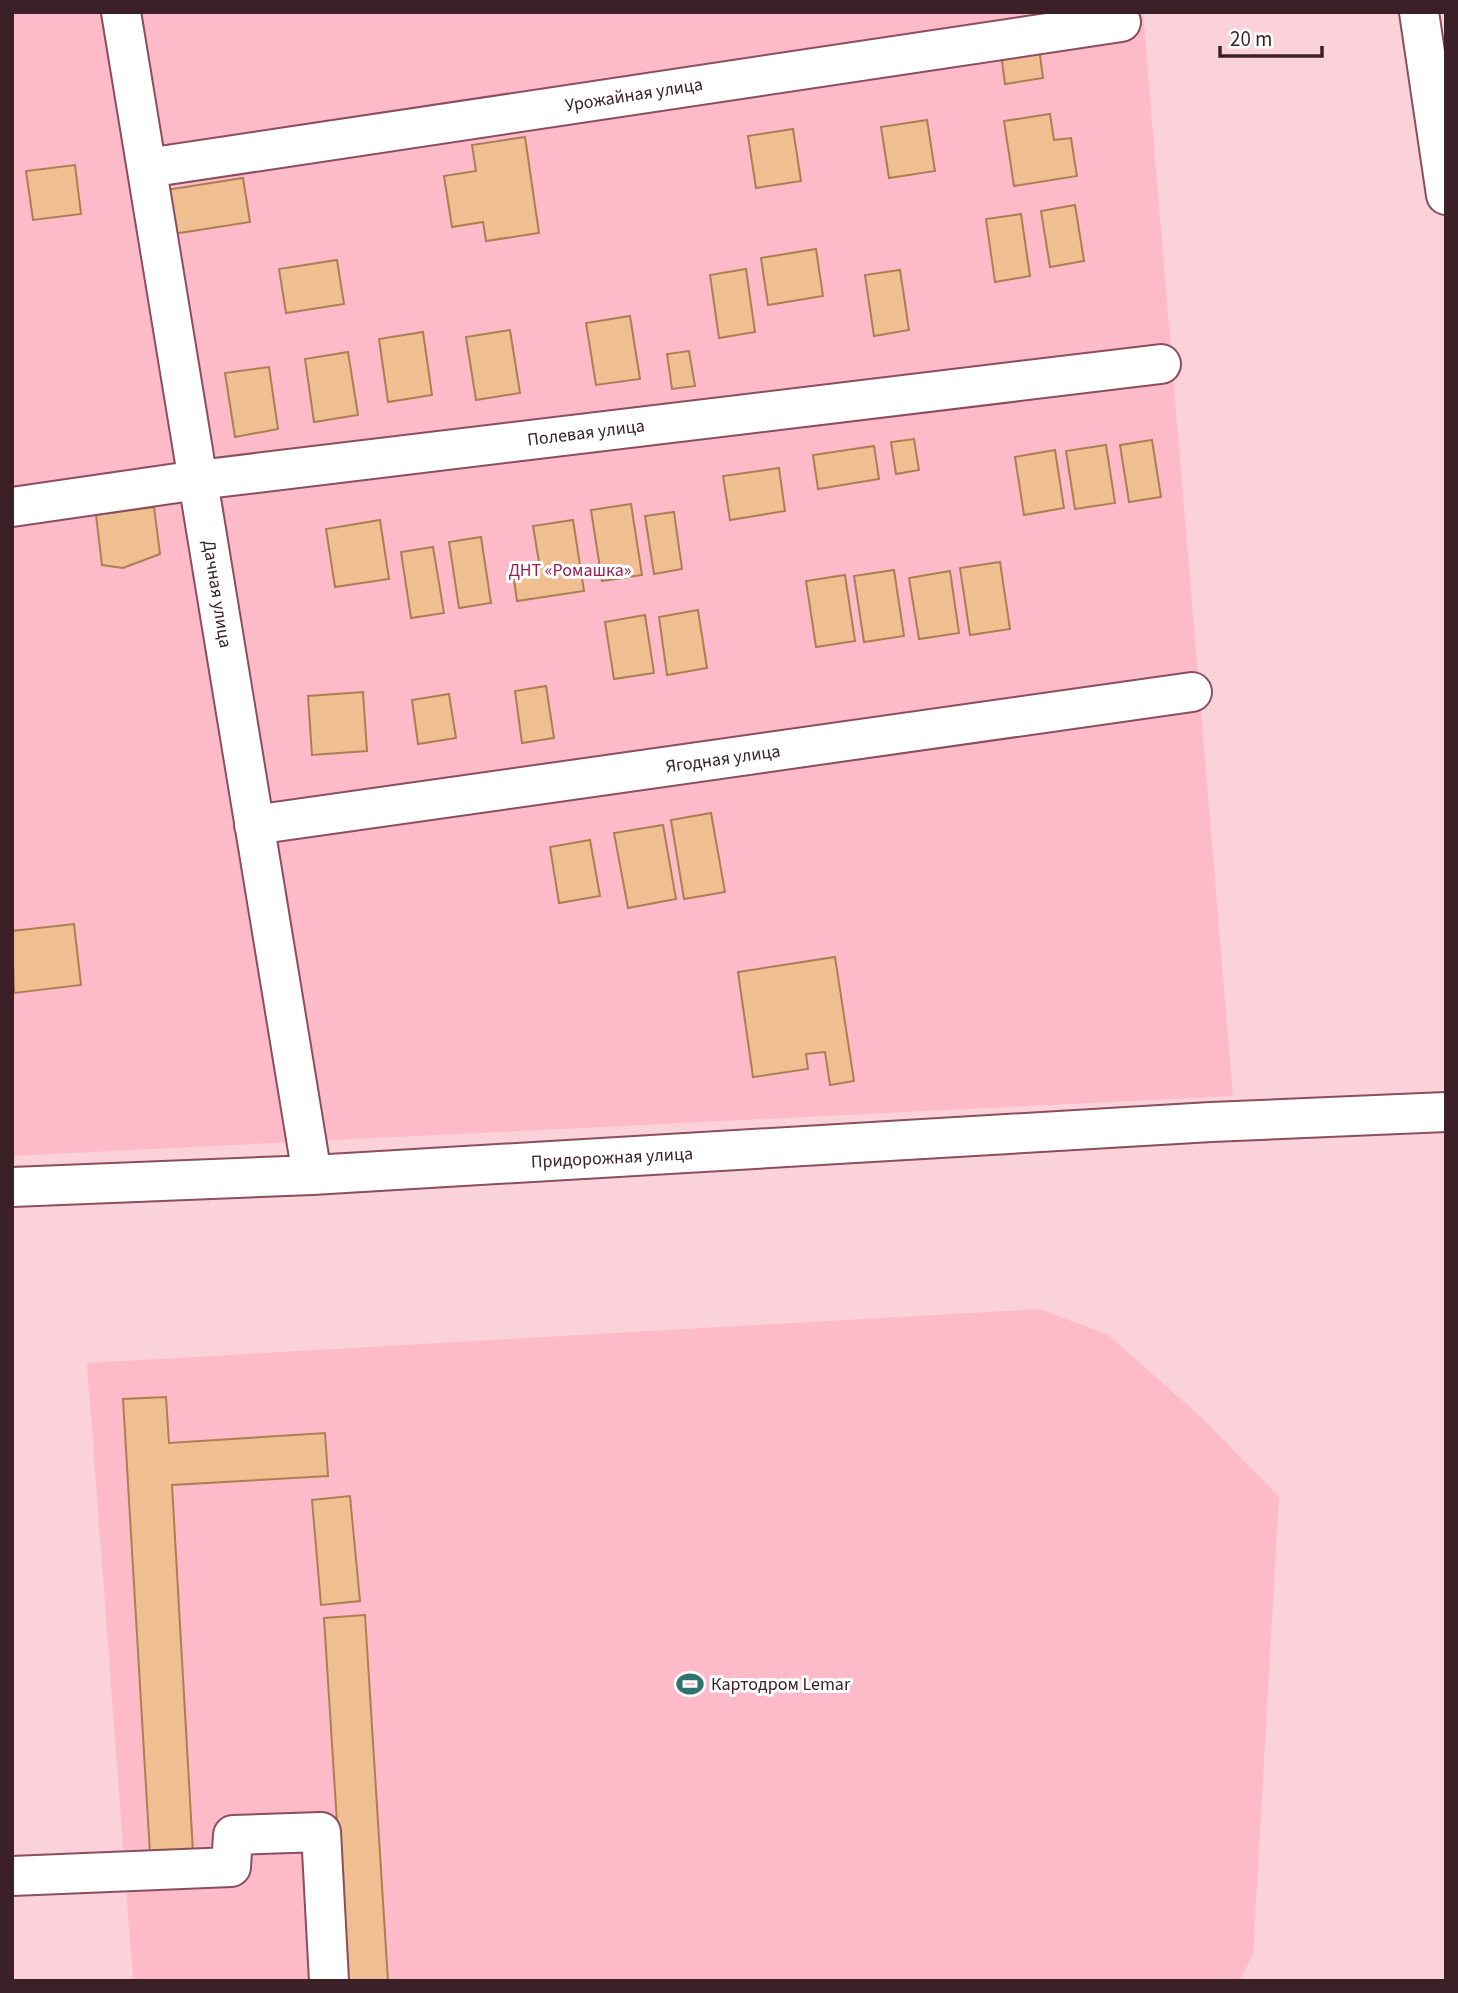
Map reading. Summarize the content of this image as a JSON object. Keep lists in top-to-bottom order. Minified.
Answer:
{"streets":{"street":["Урожайная улица","Полевая улица","Дачная улица","Ягодная улица","Придорожная улица"]},"crossings":[["Урожайная улица","Дачная улица"],["Полевая улица","Дачная улица"],["Дачная улица","Ягодная улица"],["Дачная улица","Придорожная улица"]],"parks":["ДНТ «Ромашка»"],"places":{"sports":["Картодром Lemar"]},"scale_bar":"20 m"}
